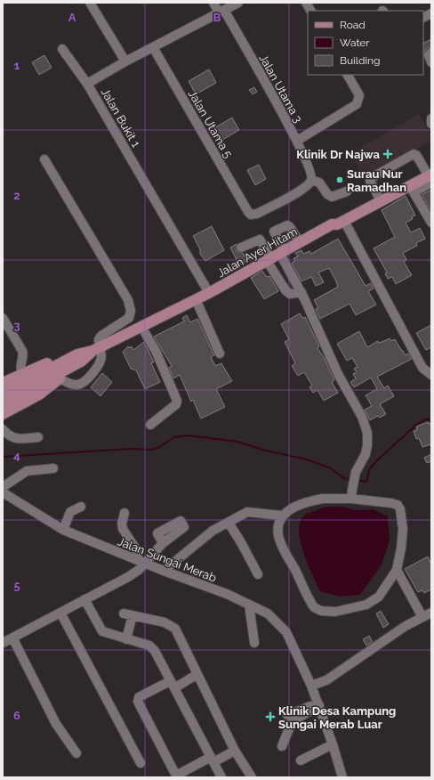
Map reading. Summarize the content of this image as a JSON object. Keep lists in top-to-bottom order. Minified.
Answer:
{"streets":{"main road":["Jalan Ayer Hitam"],"street":["Jalan Utama 3","Jalan Bukit 1","Jalan Utama 5","Jalan Sungai Merab"]},"crossings":[["Jalan Utama 3","Jalan Bukit 1"],["Jalan Utama 3","Jalan Utama 5"],["Jalan Bukit 1","Jalan Utama 5"],["Jalan Bukit 1","Jalan Ayer Hitam"]],"places":{"health":["Klinik Dr Najwa","Klinik Desa Kampung Sungai Merab Luar"],"other":["Surau Nur Ramadhan"]},"legend":["Road","Water","Building"],"grid":{"columns":["A","B"],"rows":["1","2","3","4","5","6"]}}
